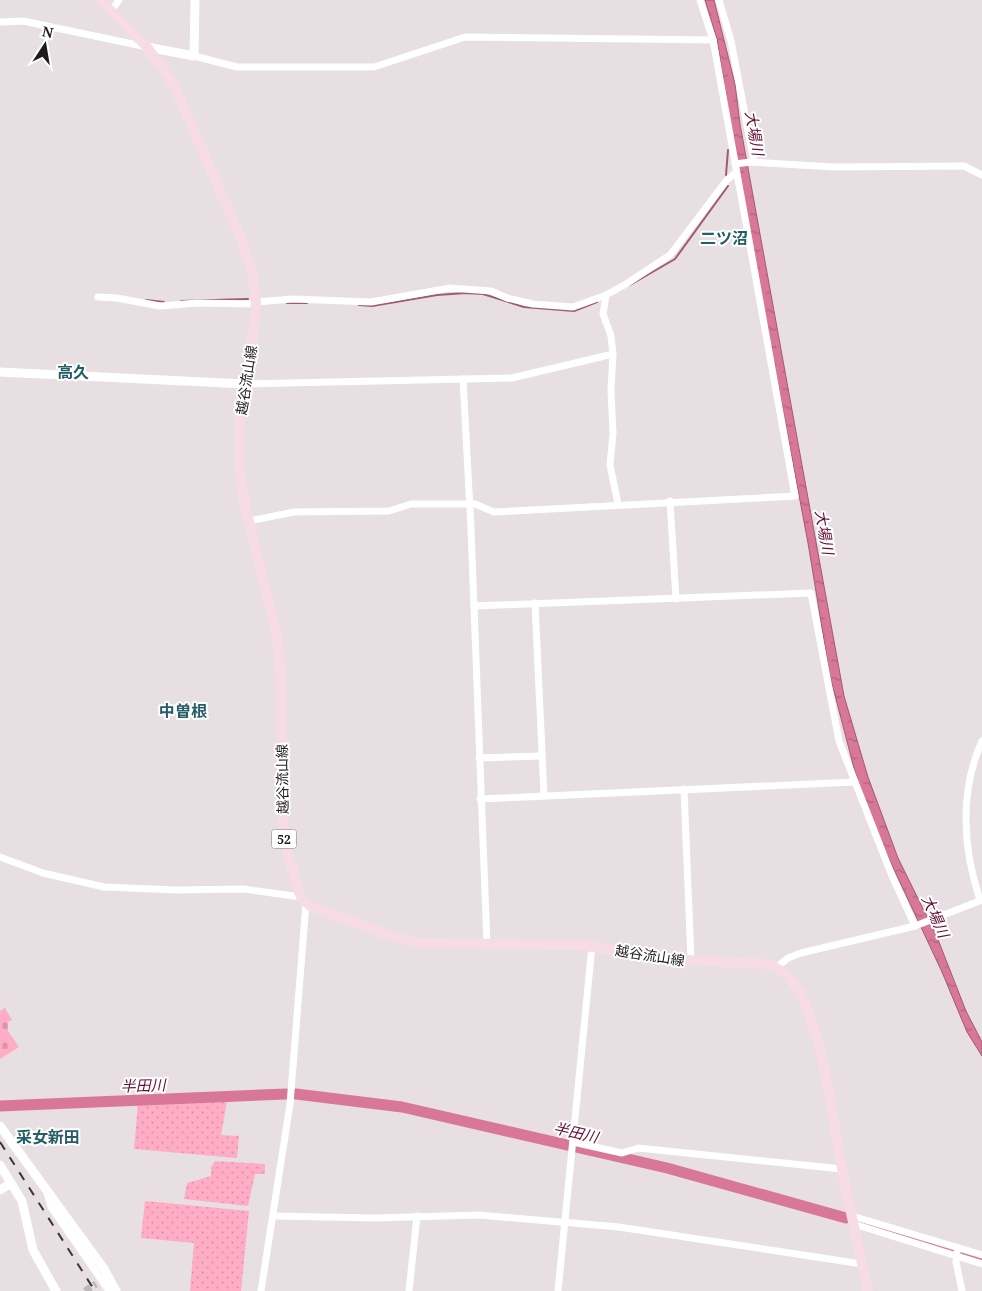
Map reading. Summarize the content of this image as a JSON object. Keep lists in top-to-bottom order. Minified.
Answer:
{"streets":{"main road":["越谷流山線","52"]},"districts":["二ツ沼","高久","中曽根","采女新田"],"water":["大場川","半田川"],"north":"top"}
